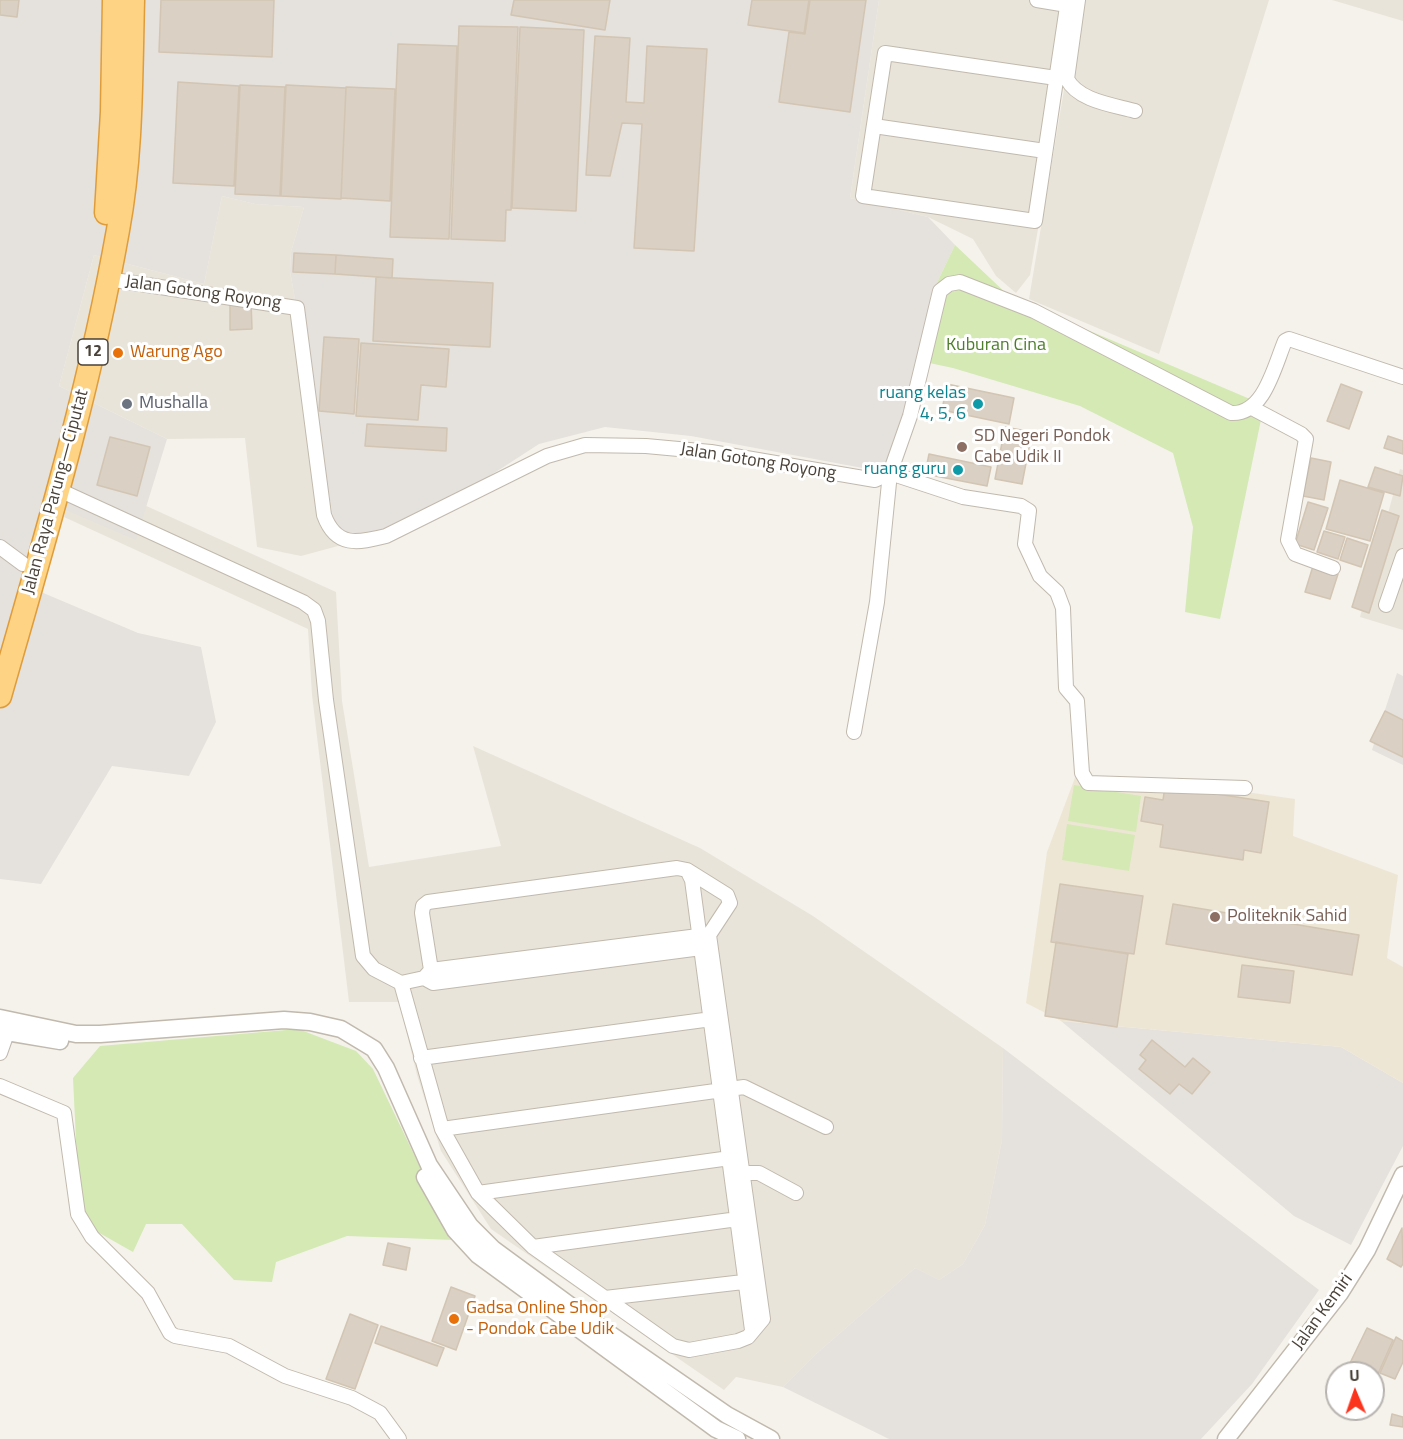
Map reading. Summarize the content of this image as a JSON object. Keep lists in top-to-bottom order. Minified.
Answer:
{"streets":{"highway":["12","Jalan Raya Parung—Ciputat"],"street":["Jalan Gotong Royong","Jalan Kemiri"]},"crossings":[["Jalan Gotong Royong","Jalan Raya Parung—Ciputat"]],"parks":["Kuburan Cina"],"places":["Warung Ago","Mushalla","ruang kelas 4, 5, 6","SD Negeri Pondok Cabe Udik II","ruang guru","Politeknik Sahid","Gadsa Online Shop - Pondok Cabe Udik"],"north":"top"}
